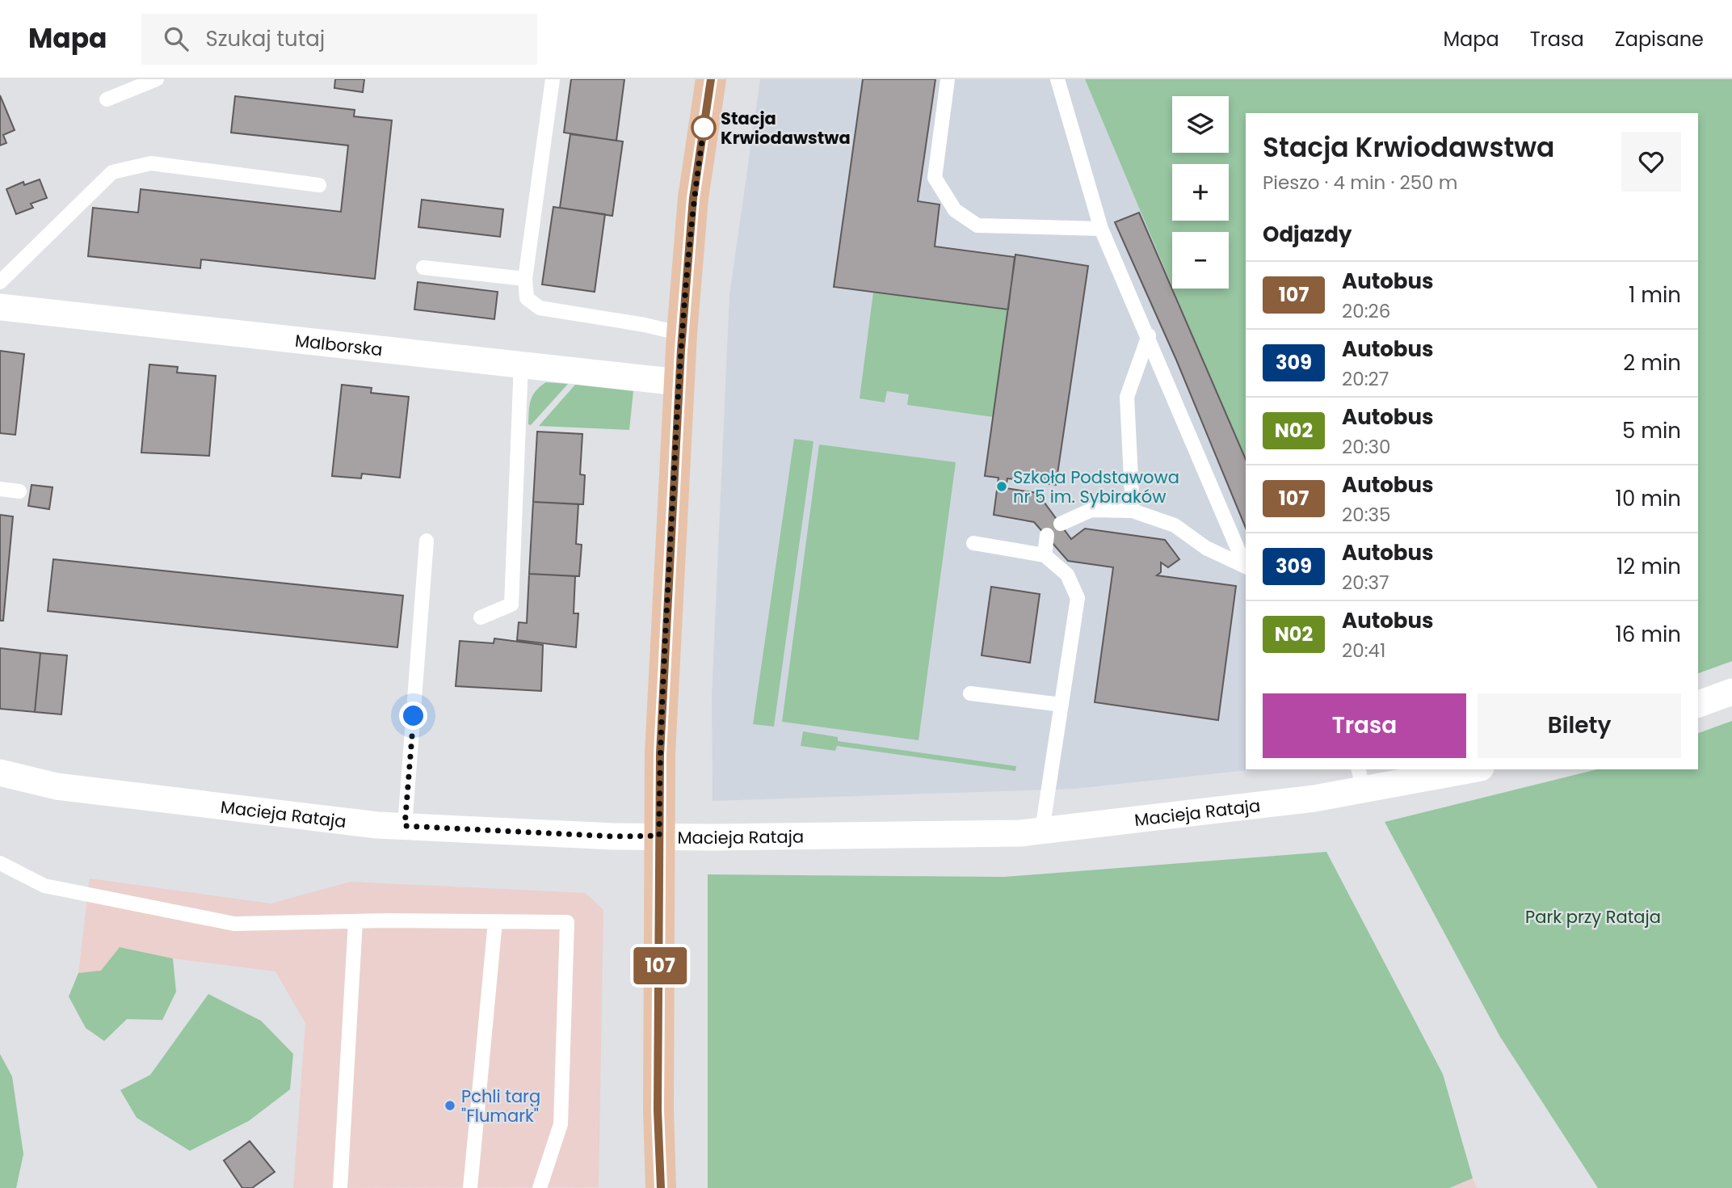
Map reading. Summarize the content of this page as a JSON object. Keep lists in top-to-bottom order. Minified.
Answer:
{"streets":{"street":["Malborska","Macieja Rataja"]},"parks":["Park przy Rataja"],"places":["Stacja Krwiodawstwa","Szkoła Podstawowa nr 5 im. Sybiraków","Pchli targ \"Flumark\""],"lines":["bus line 107"],"page":{"header":"Mapa","search":"Szukaj tutaj","nav":["Mapa","Trasa","Zapisane"],"on_map":"107","map_buttons":["+","−"],"heading":[["Stacja Krwiodawstwa","Pieszo · 4 min · 250 m"],"Odjazdy"],"list":[{"mark":"107","name":"Autobus","note":"20:26","value":"1 min"},{"mark":"309","name":"Autobus","note":"20:27","value":"2 min"},{"mark":"N02","name":"Autobus","note":"20:30","value":"5 min"},{"mark":"107","name":"Autobus","note":"20:35","value":"10 min"},{"mark":"309","name":"Autobus","note":"20:37","value":"12 min"},{"mark":"N02","name":"Autobus","note":"20:41","value":"16 min"}],"buttons":["Trasa","Bilety"]}}
